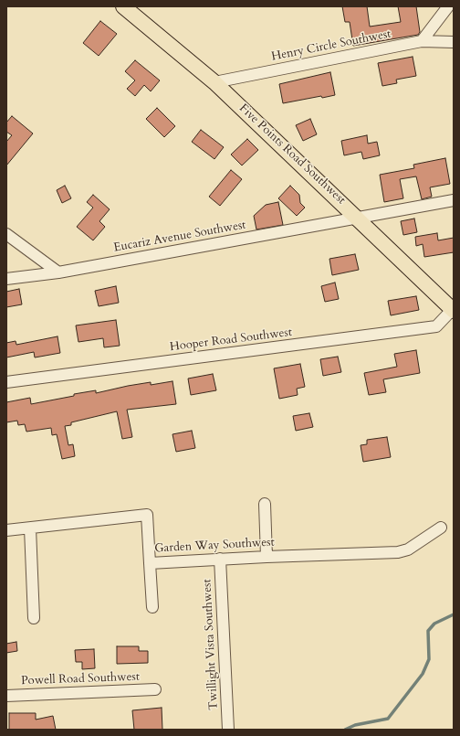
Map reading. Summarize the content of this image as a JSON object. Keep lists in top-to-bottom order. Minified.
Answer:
{"streets":{"main road":["Five Points Road Southwest"],"street":["Henry Circle Southwest","Eucariz Avenue Southwest","Hooper Road Southwest","Garden Way Southwest","Twillight Vista Southwest","Powell Road Southwest"]},"crossings":[["Henry Circle Southwest","Five Points Road Southwest"],["Five Points Road Southwest","Eucariz Avenue Southwest"],["Five Points Road Southwest","Hooper Road Southwest"],["Garden Way Southwest","Twillight Vista Southwest"]]}
